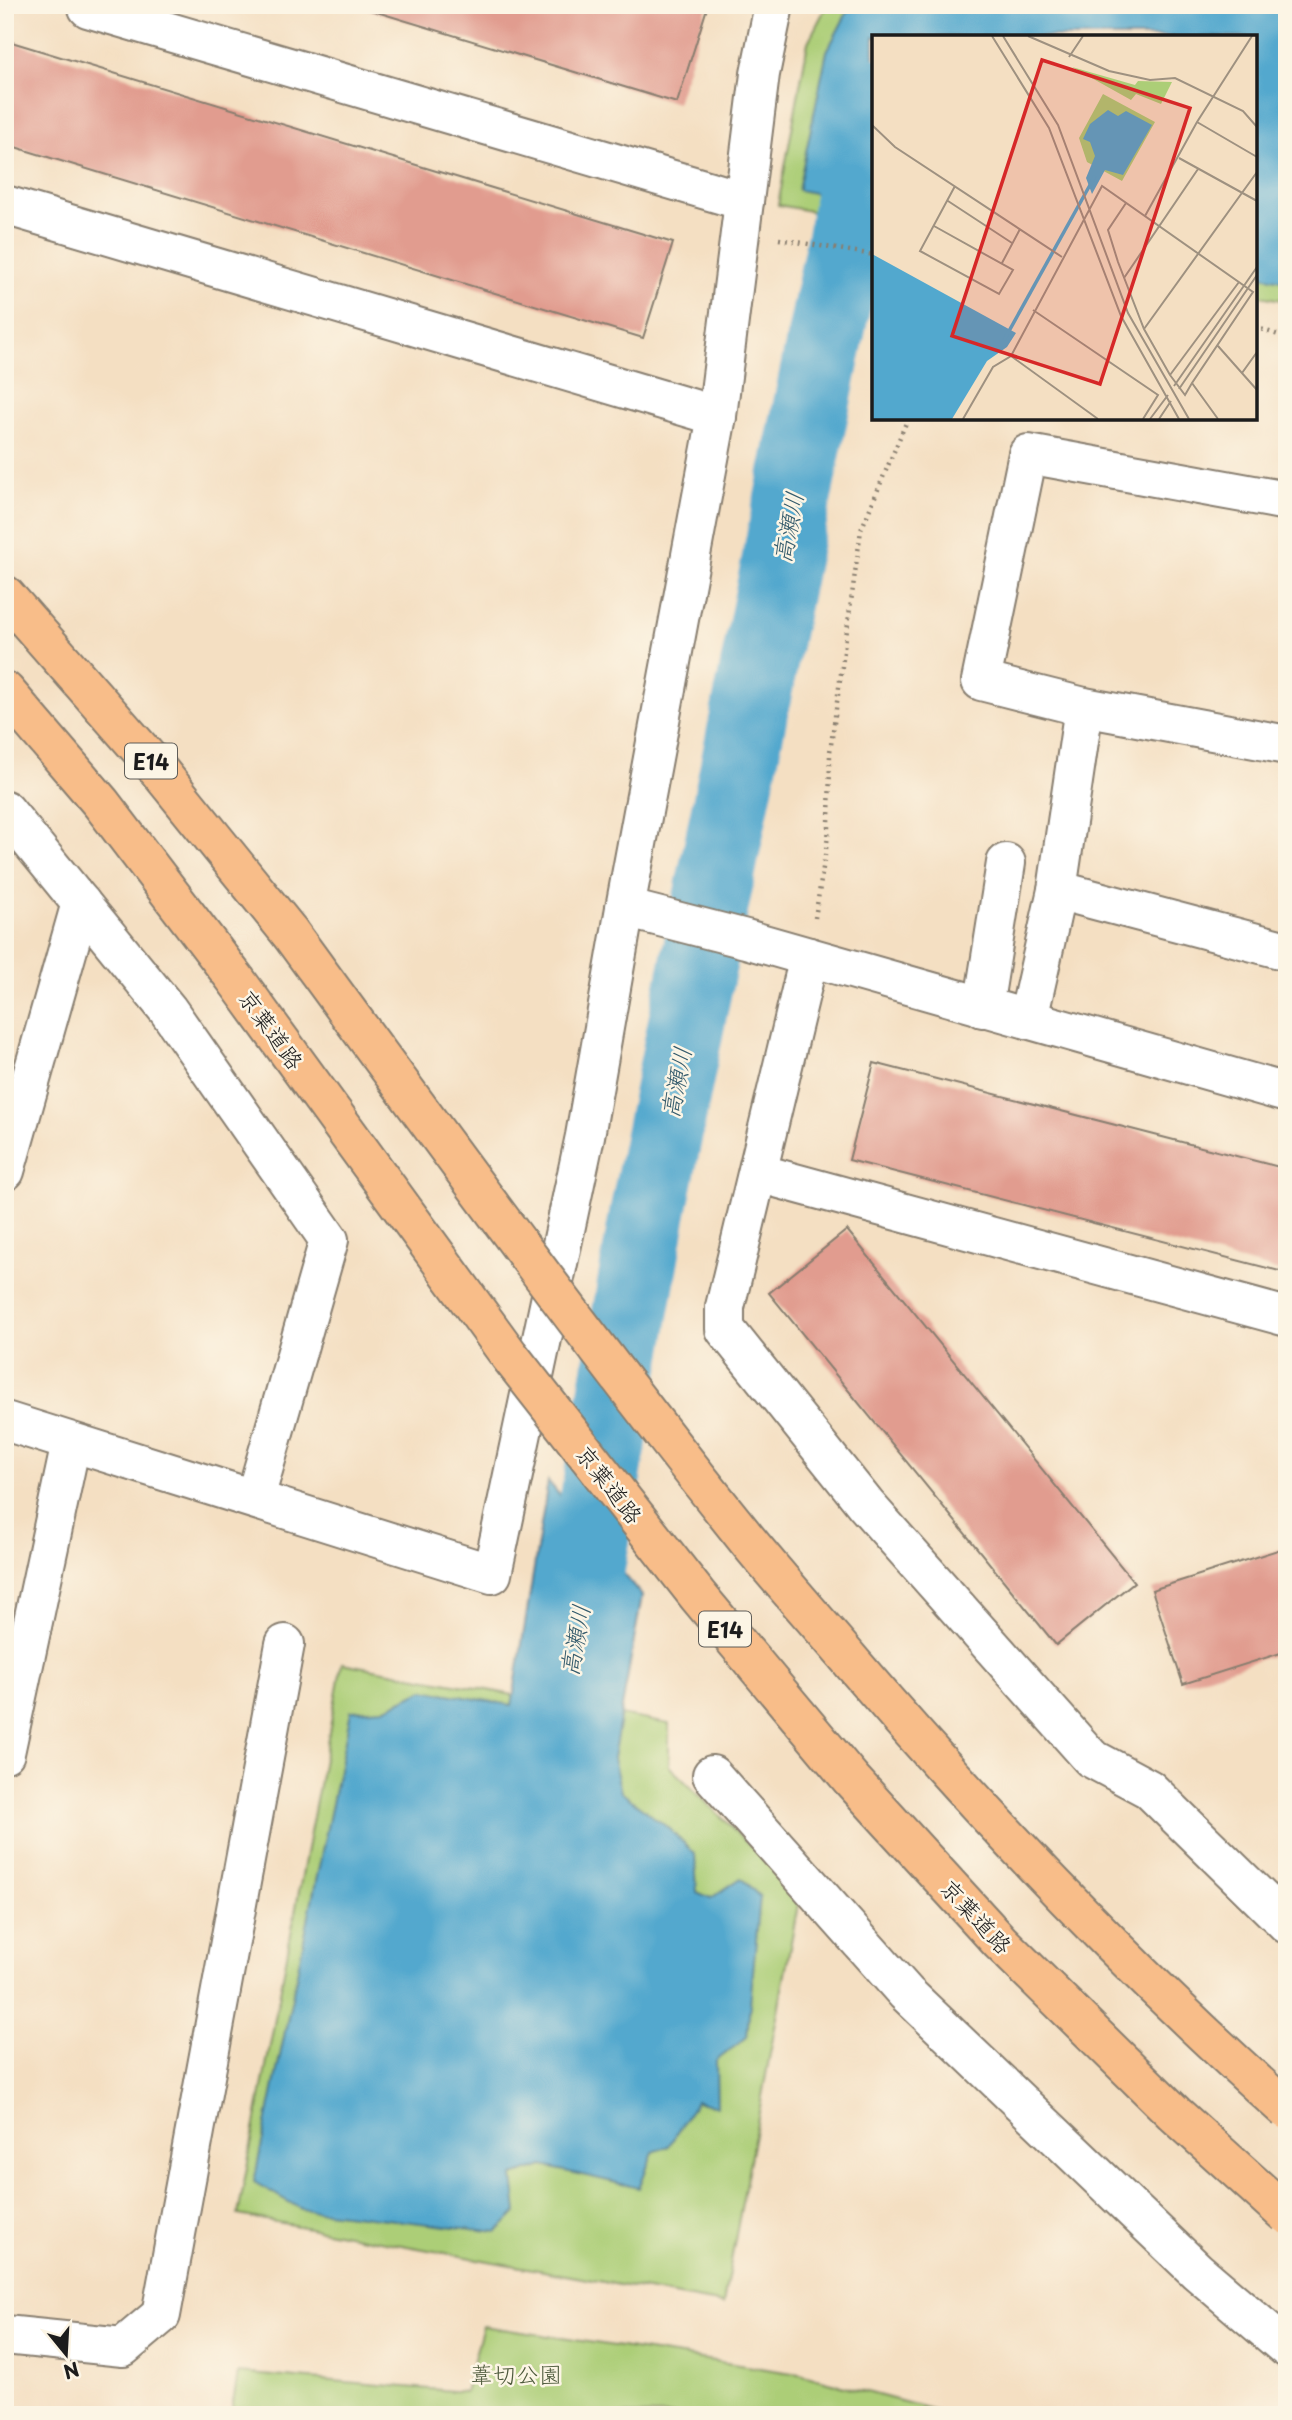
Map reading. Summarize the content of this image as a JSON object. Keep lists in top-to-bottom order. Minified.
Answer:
{"streets":{"highway":["E14","京葉道路"]},"water":["高瀬川"],"parks":["葦切公園"],"north":"bottom"}
